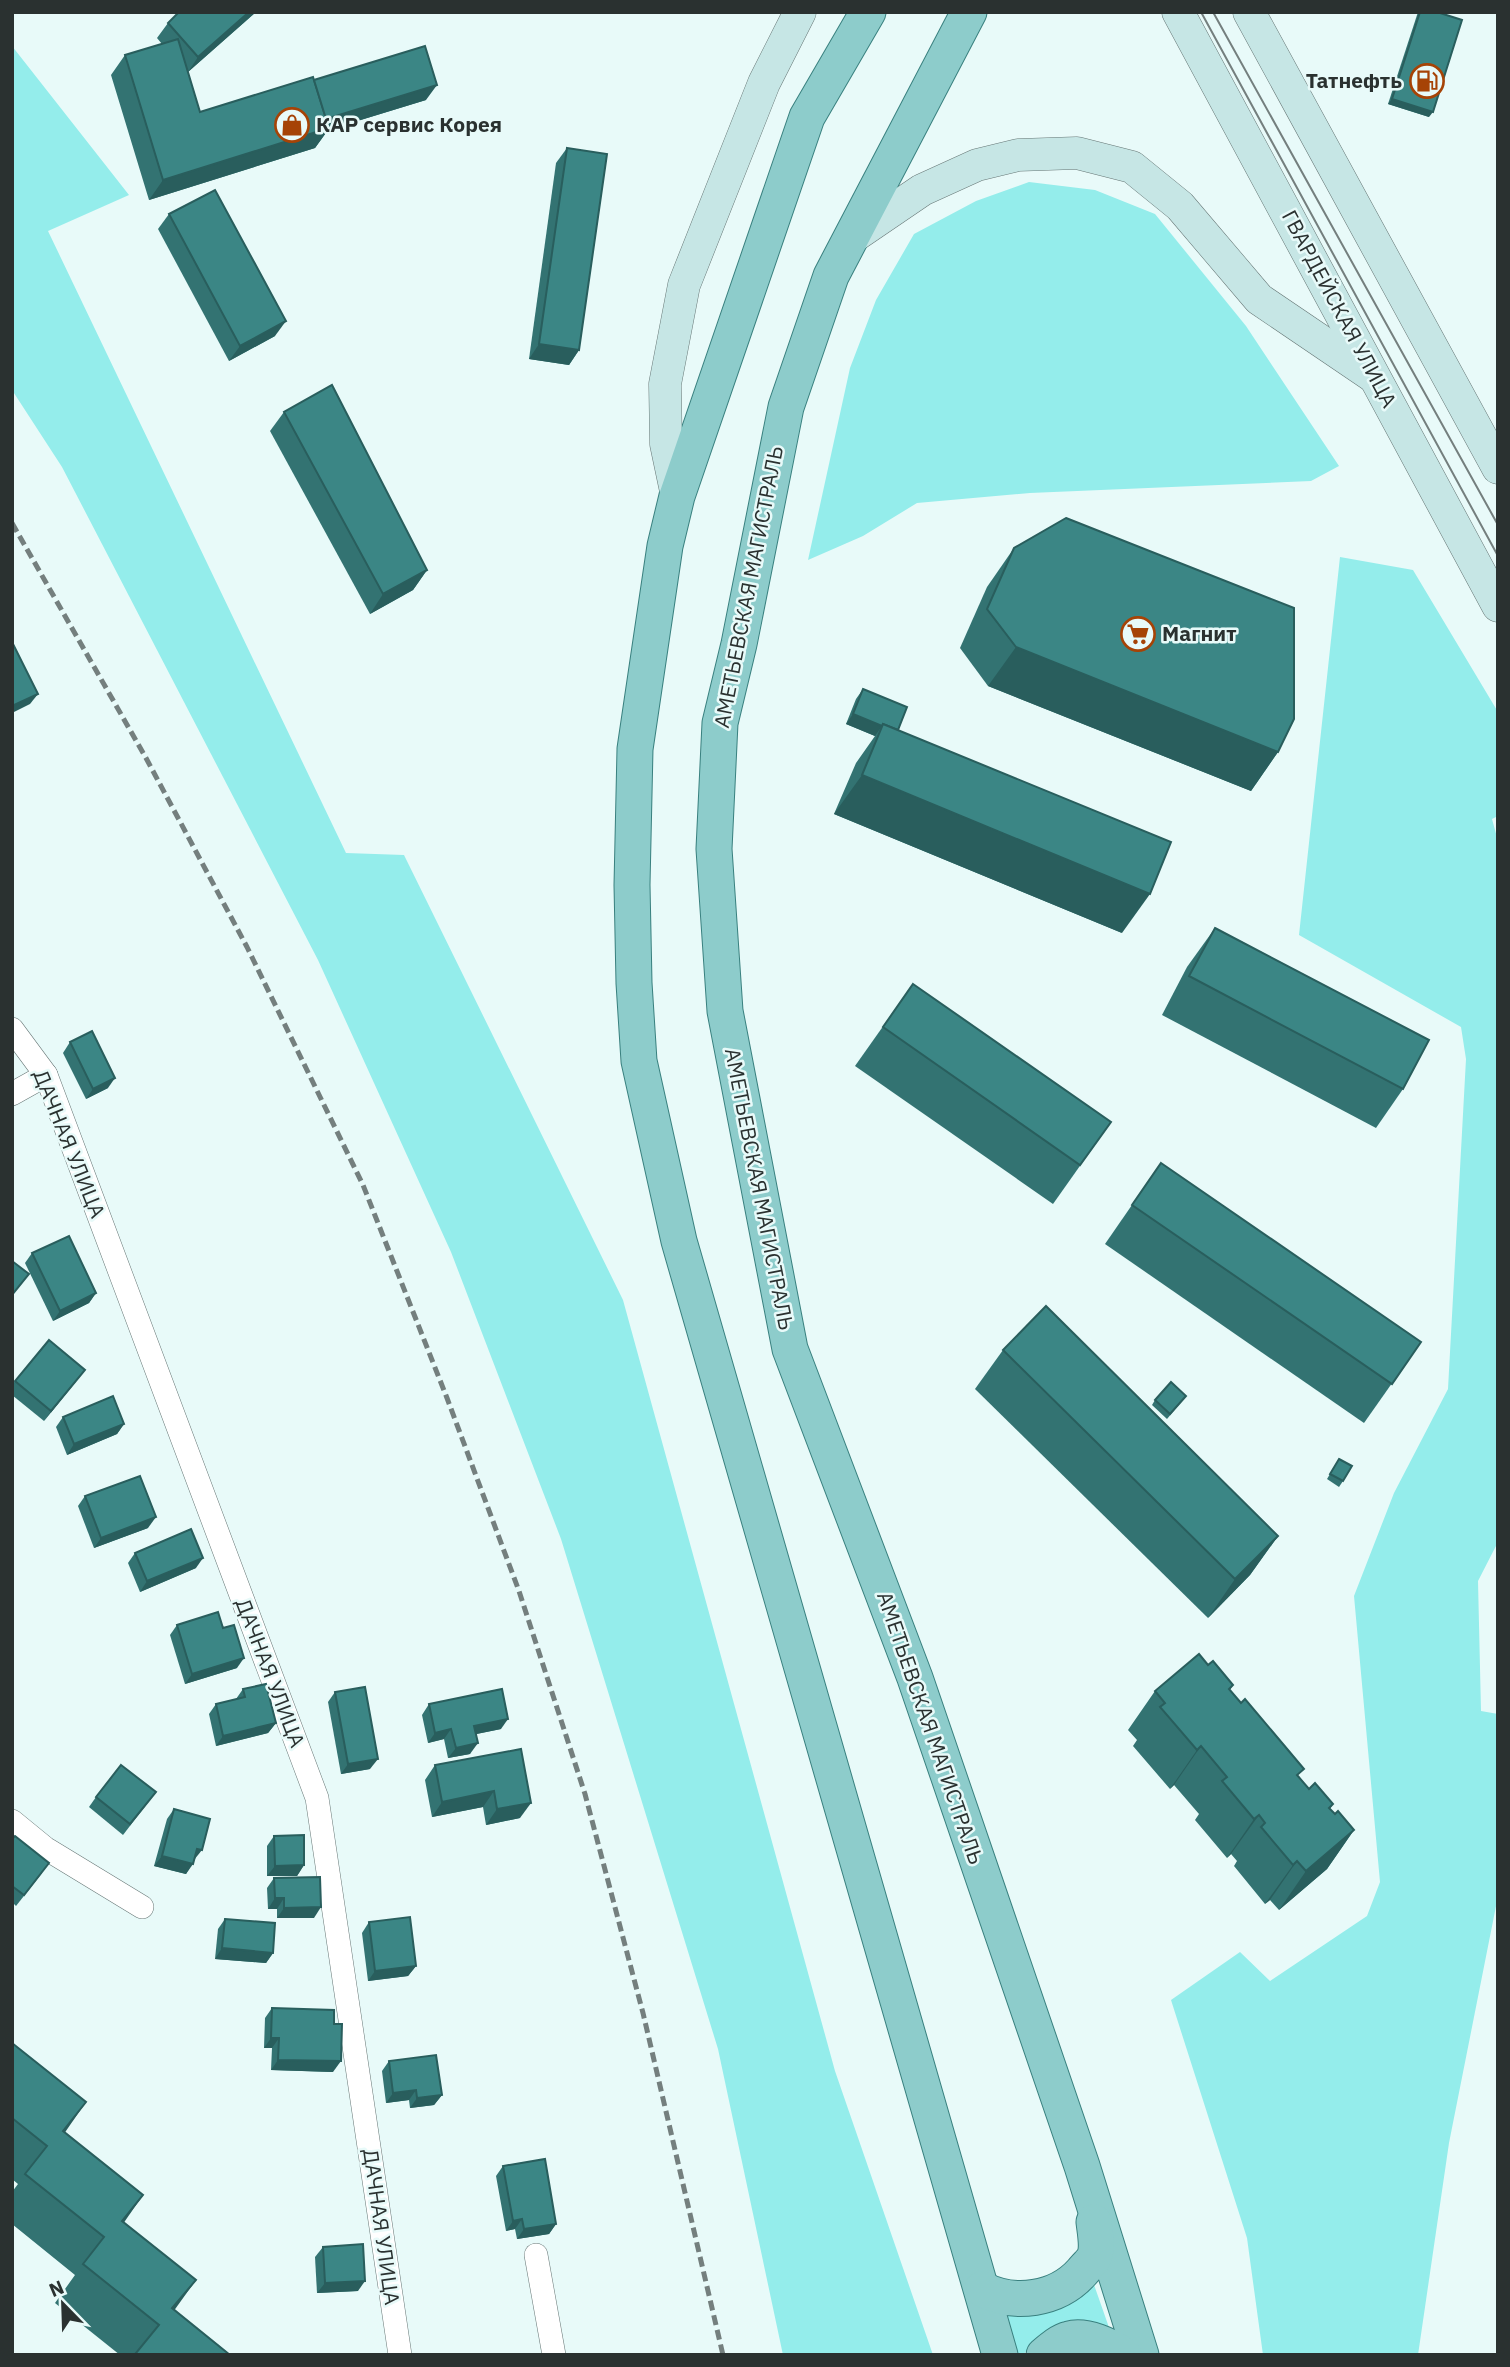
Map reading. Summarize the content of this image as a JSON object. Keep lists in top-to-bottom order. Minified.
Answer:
{"streets":{"main road":["ГВАРДЕЙСКАЯ УЛИЦА","АМЕТЬЕВСКАЯ МАГИСТРАЛЬ"],"street":["ДАЧНАЯ УЛИЦА"]},"places":{"fuel station":["Татнефть"],"shop":["КАР сервис Корея"],"supermarket":["Магнит"]},"north":"top left"}
